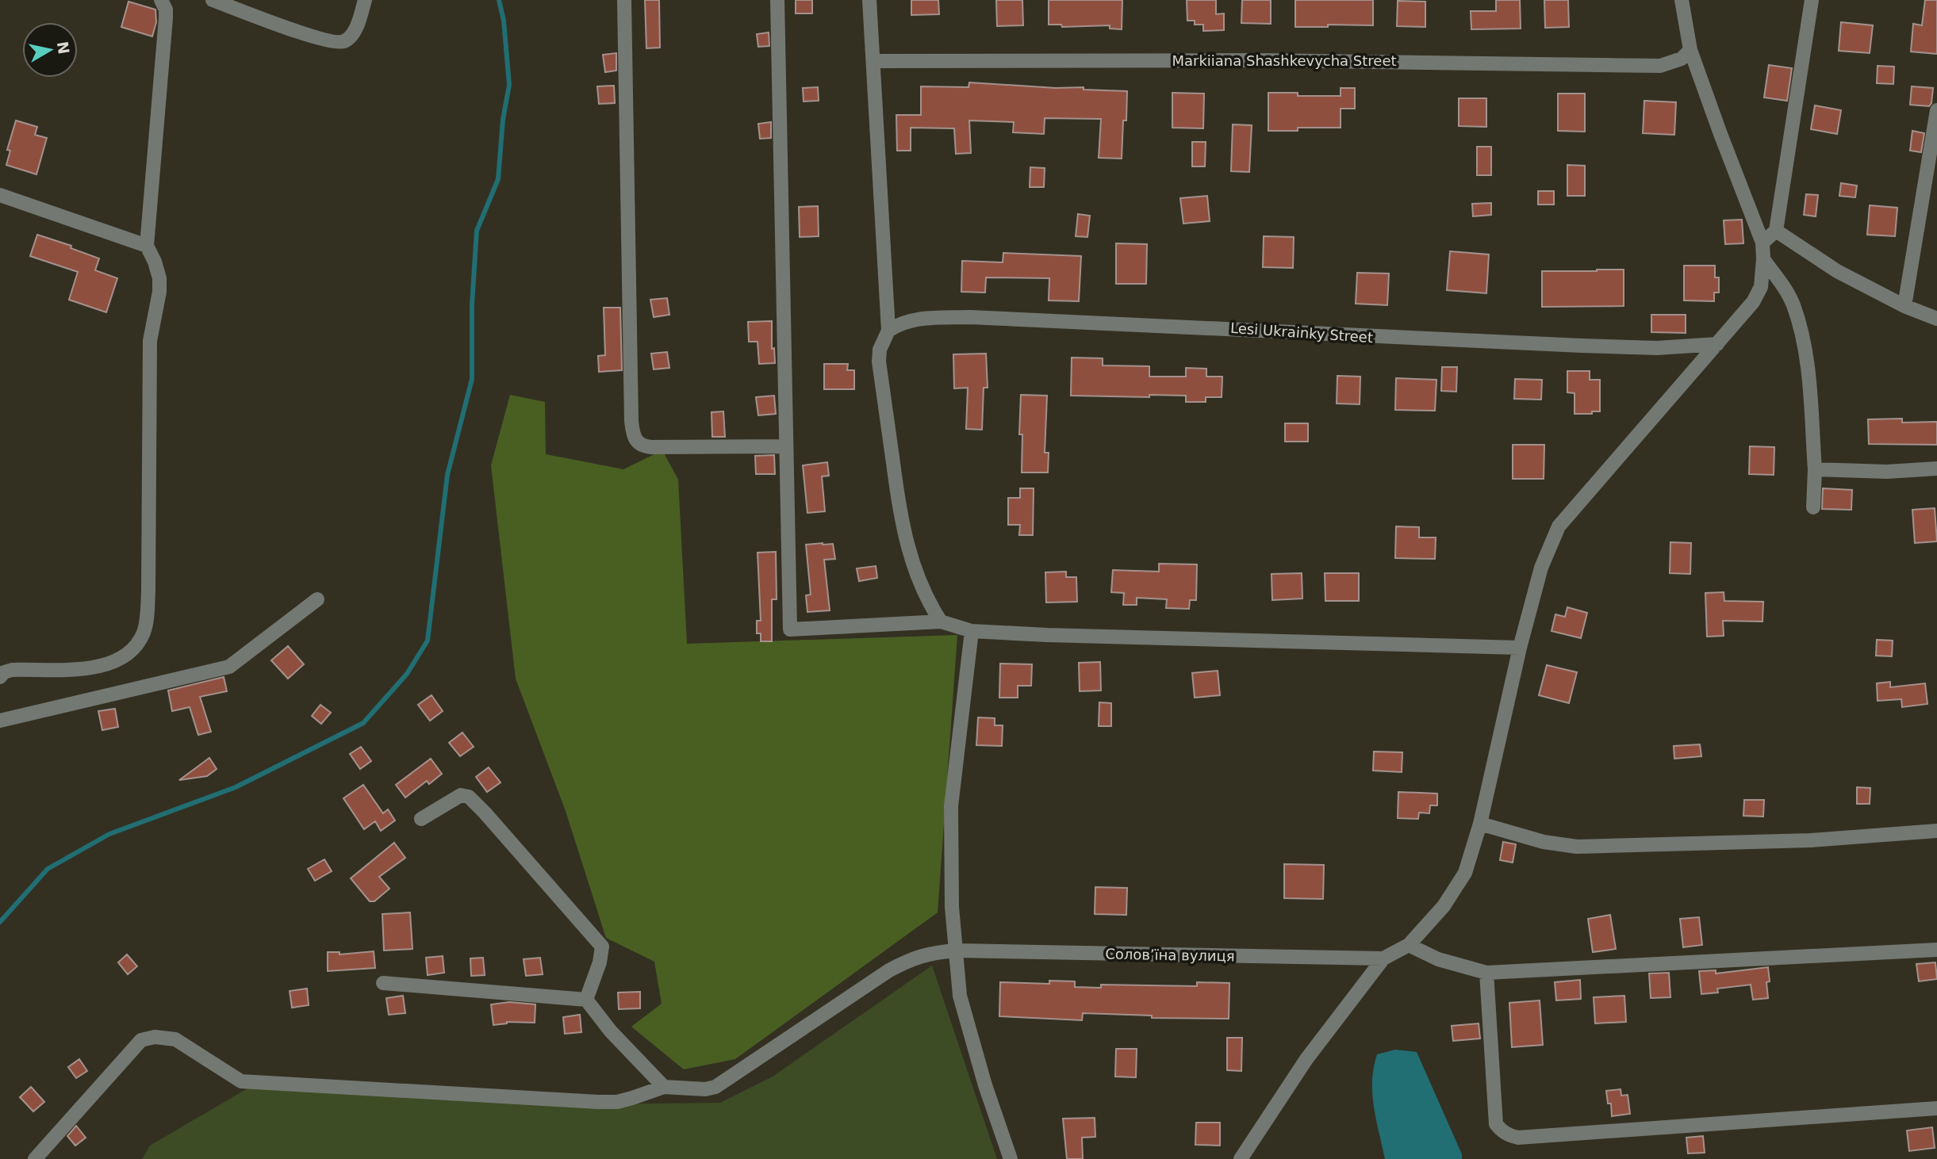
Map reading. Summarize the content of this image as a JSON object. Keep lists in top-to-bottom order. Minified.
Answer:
{"streets":{"street":["Markiiana Shashkevycha Street","Lesi Ukrainky Street","Соловʼїна вулиця"]},"north":"right"}
